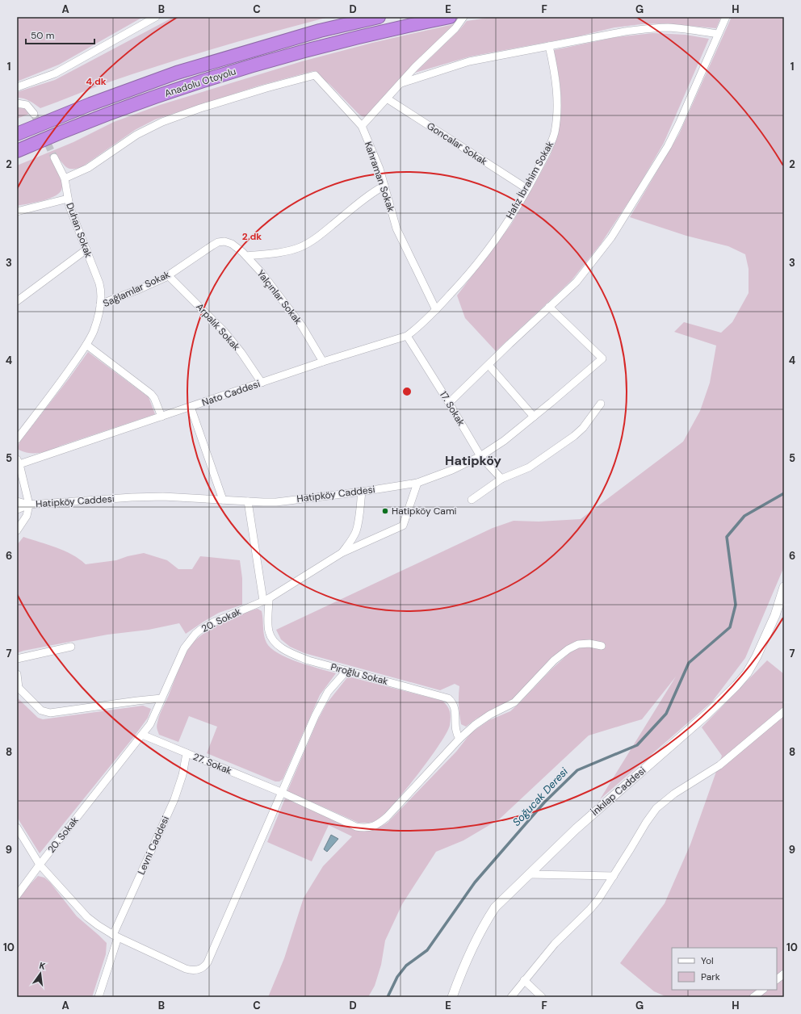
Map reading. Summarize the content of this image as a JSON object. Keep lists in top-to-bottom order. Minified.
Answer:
{"streets":{"highway":["Anadolu Otoyolu"],"street":["Goncalar Sokak","Kahraman Sokak","Hafız İbrahim Sokak","Duhan Sokak","Sağlamlar Sokak","Yalçınlar Sokak","Arpalık Sokak","Nato Caddesi","17. Sokak","Hatipköy Caddesi","20. Sokak","Pıroğlu Sokak","27. Sokak","İnkılap Caddesi","Levni Caddesi"]},"crossings":[["Goncalar Sokak","Hafız İbrahim Sokak"],["Kahraman Sokak","Hafız İbrahim Sokak"],["Kahraman Sokak","Nato Caddesi"],["Hafız İbrahim Sokak","Nato Caddesi"],["Duhan Sokak","Sağlamlar Sokak"],["Sağlamlar Sokak","Yalçınlar Sokak"],["Sağlamlar Sokak","Arpalık Sokak"],["Yalçınlar Sokak","Nato Caddesi"],["Arpalık Sokak","Nato Caddesi"],["Nato Caddesi","17. Sokak"],["17. Sokak","Hatipköy Caddesi"],["Hatipköy Caddesi","20. Sokak"],["Hatipköy Caddesi","Pıroğlu Sokak"],["20. Sokak","Pıroğlu Sokak"],["20. Sokak","27. Sokak"],["Pıroğlu Sokak","27. Sokak"],["27. Sokak","Levni Caddesi"]],"districts":["Hatipköy"],"water":["Soğucak Deresi"],"places":["Hatipköy Cami"],"legend":["Yol","Park"],"scale_bar":"50 m","north":"top","grid":{"columns":["A","B","C","D","E","F","G","H"],"rows":["1","2","3","4","5","6","7","8","9","10"]},"rings":["4 dk","2 dk"]}
